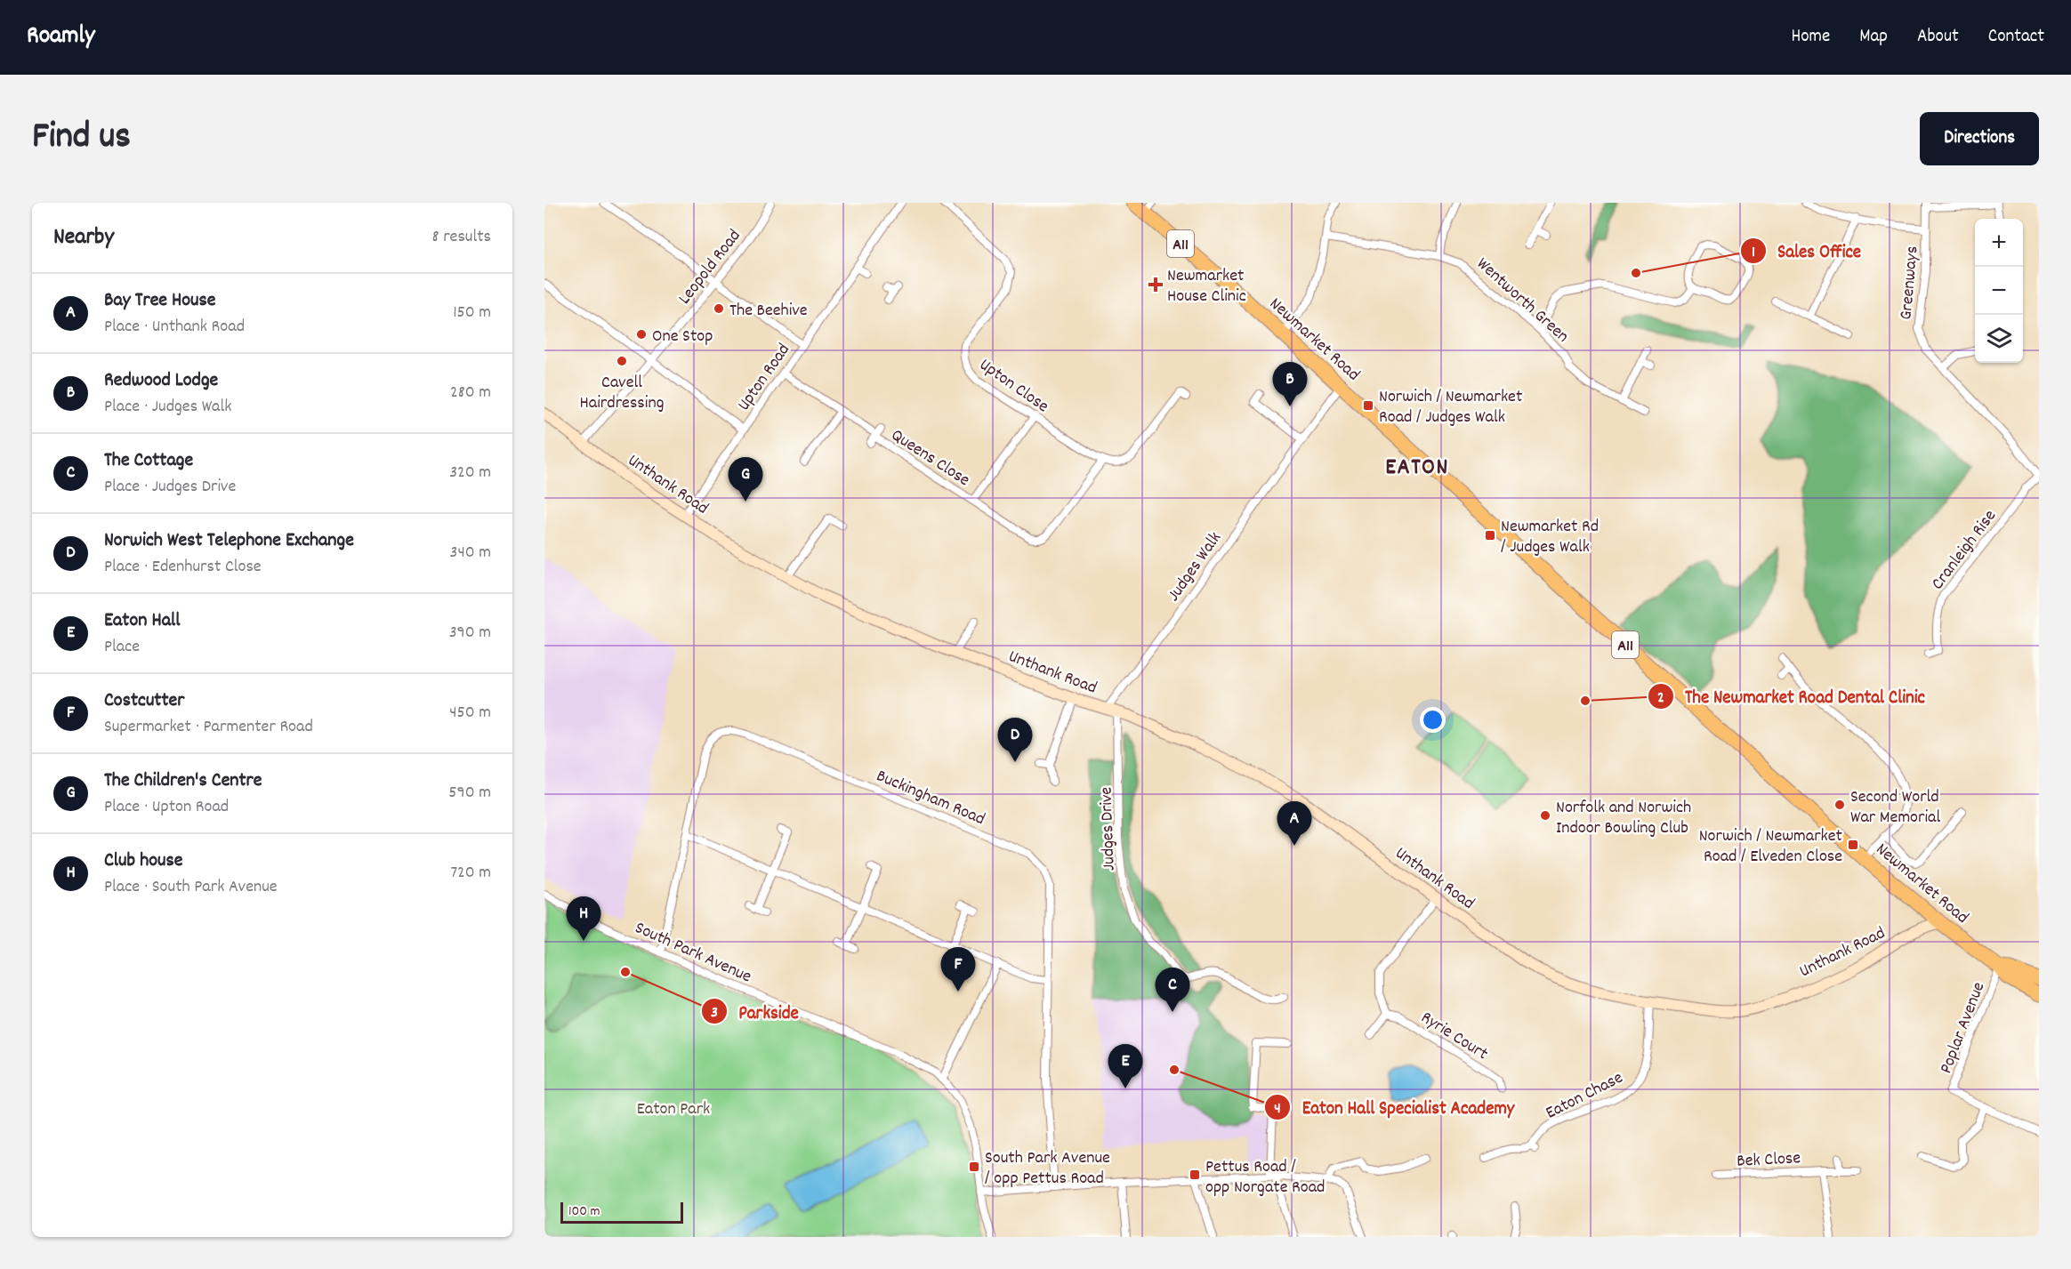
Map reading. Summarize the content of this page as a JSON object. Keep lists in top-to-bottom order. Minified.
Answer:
{"streets":{"highway":["A11","Newmarket Road"],"street":["Leopold Road","Greenways","Wentworth Green","Upton Road","Upton Close","Queens Close","Unthank Road","Cranleigh Rise","Judges Walk","Buckingham Road","Judges Drive","South Park Avenue","Poplar Avenue","Ryrie Court","Eaton Chase","Bek Close"]},"crossings":[["Leopold Road","Unthank Road"],["Greenways","Cranleigh Rise"],["Newmarket Road","Unthank Road"],["Newmarket Road","Judges Walk"],["Newmarket Road","Poplar Avenue"],["Upton Road","Unthank Road"],["Upton Close","Queens Close"],["Unthank Road","Judges Walk"],["Unthank Road","Judges Drive"],["Unthank Road","Eaton Chase"],["Judges Walk","Judges Drive"],["Buckingham Road","South Park Avenue"]],"districts":["EATON"],"parks":["Eaton Park"],"places":{"other":["Sales Office","The Beehive","One Stop","Cavell Hairdressing","The Newmarket Road Dental Clinic","Second World War Memorial","Norfolk and Norwich Indoor Bowling Club","Parkside","Eaton Hall Specialist Academy"],"health":["Newmarket House Clinic"],"transit":["Norwich / Newmarket Road / Judges Walk","Newmarket Rd / Judges Walk","Norwich / Newmarket Road / Elveden Close","South Park Avenue / opp Pettus Road","Pettus Road / opp Norgate Road"]},"scale_bar":"100 m","page":{"header":"Roamly","nav":["Home","Map","About","Contact"],"title":"Find us","buttons":"Directions","heading":["Nearby","8 results"],"map_buttons":["+","−"],"list":[{"mark":"A","name":"Bay Tree House","note":"Place · Unthank Road","value":"150 m"},{"mark":"B","name":"Redwood Lodge","note":"Place · Judges Walk","value":"280 m"},{"mark":"C","name":"The Cottage","note":"Place · Judges Drive","value":"320 m"},{"mark":"D","name":"Norwich West Telephone Exchange","note":"Place · Edenhurst Close","value":"340 m"},{"mark":"E","name":"Eaton Hall","note":"Place","value":"390 m"},{"mark":"F","name":"Costcutter","note":"Supermarket · Parmenter Road","value":"450 m"},{"mark":"G","name":"The Children's Centre","note":"Place · Upton Road","value":"590 m"},{"mark":"H","name":"Club house","note":"Place · South Park Avenue","value":"720 m"}],"pins":["B","G","D","A","H","F","C","E"],"scale":"100 m"}}
